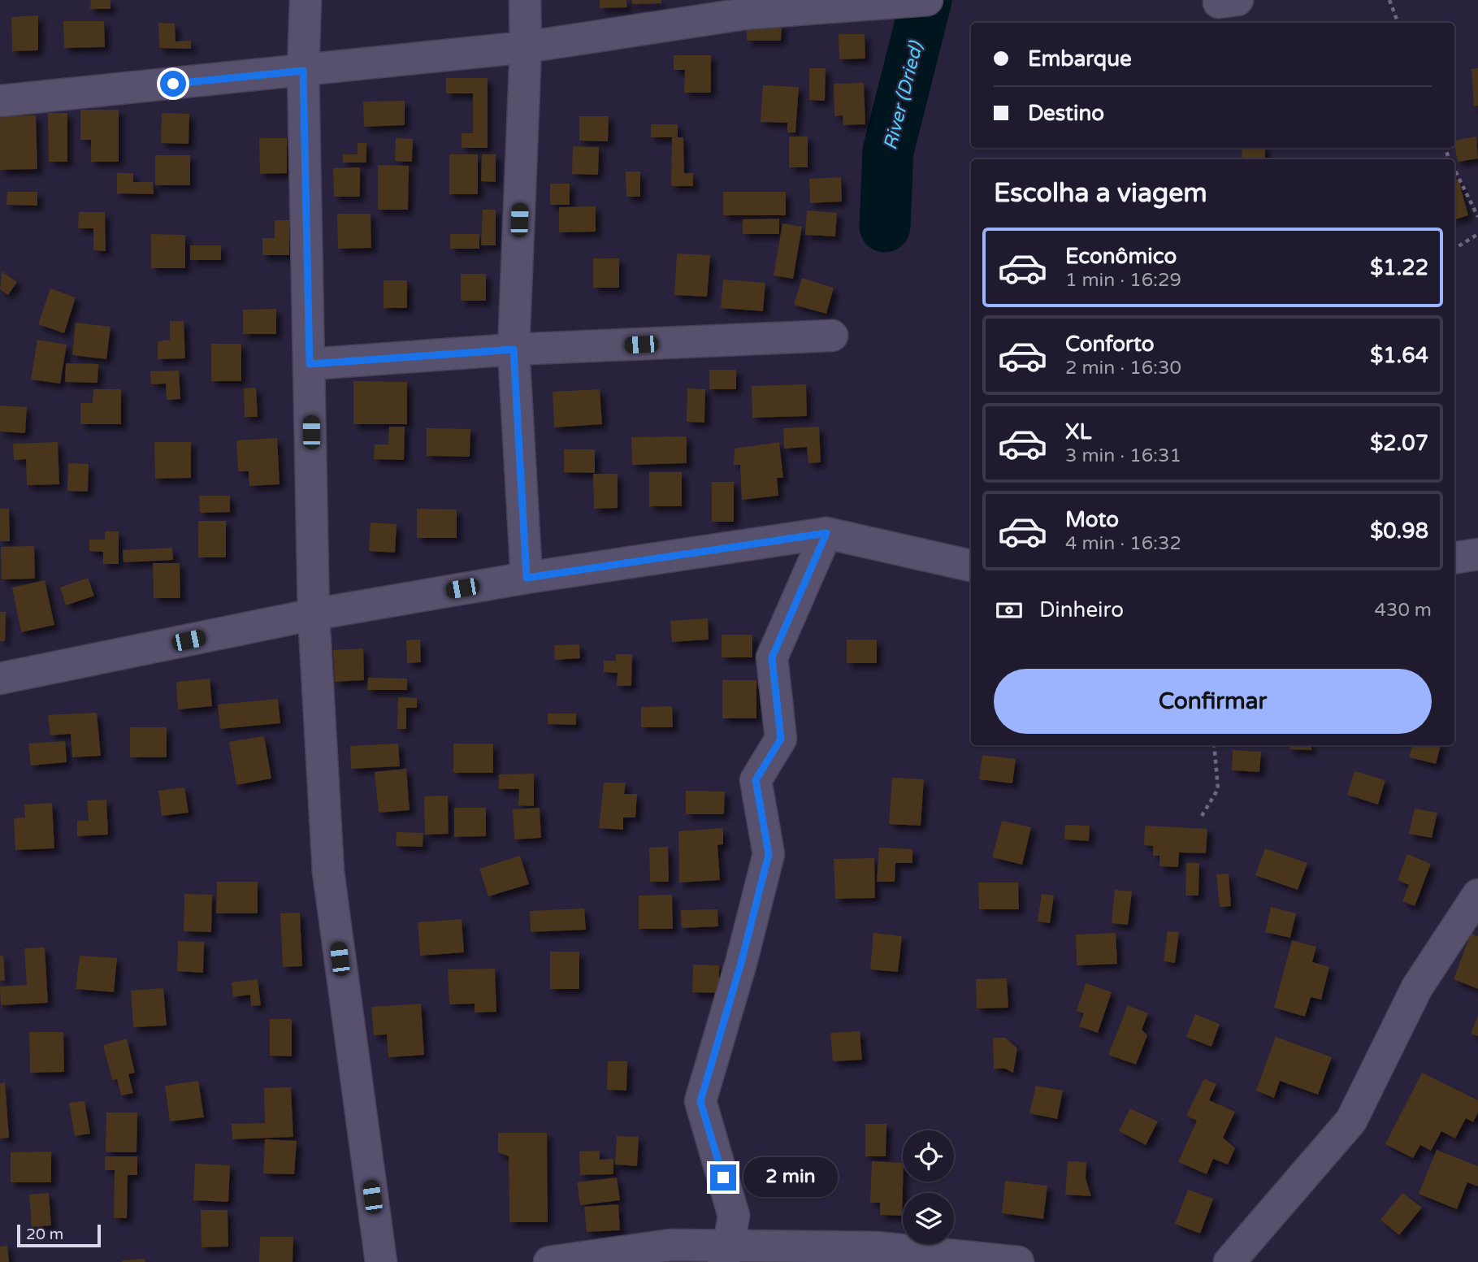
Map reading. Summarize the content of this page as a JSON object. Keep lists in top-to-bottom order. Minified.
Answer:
{"water":["River (Dried)"],"scale_bar":"20 m","page":{"banner":["Embarque","Destino"],"heading":"Escolha a viagem","list":[{"name":"Econômico","note":"1 min · 16:29","value":"$1.22"},{"name":"Conforto","note":"2 min · 16:30","value":"$1.64"},{"name":"XL","note":"3 min · 16:31","value":"$2.07"},{"name":"Moto","note":"4 min · 16:32","value":"$0.98"}],"pay":["Dinheiro","430 m"],"buttons":"Confirmar","bubble":"2 min","scale":"20 m"}}
